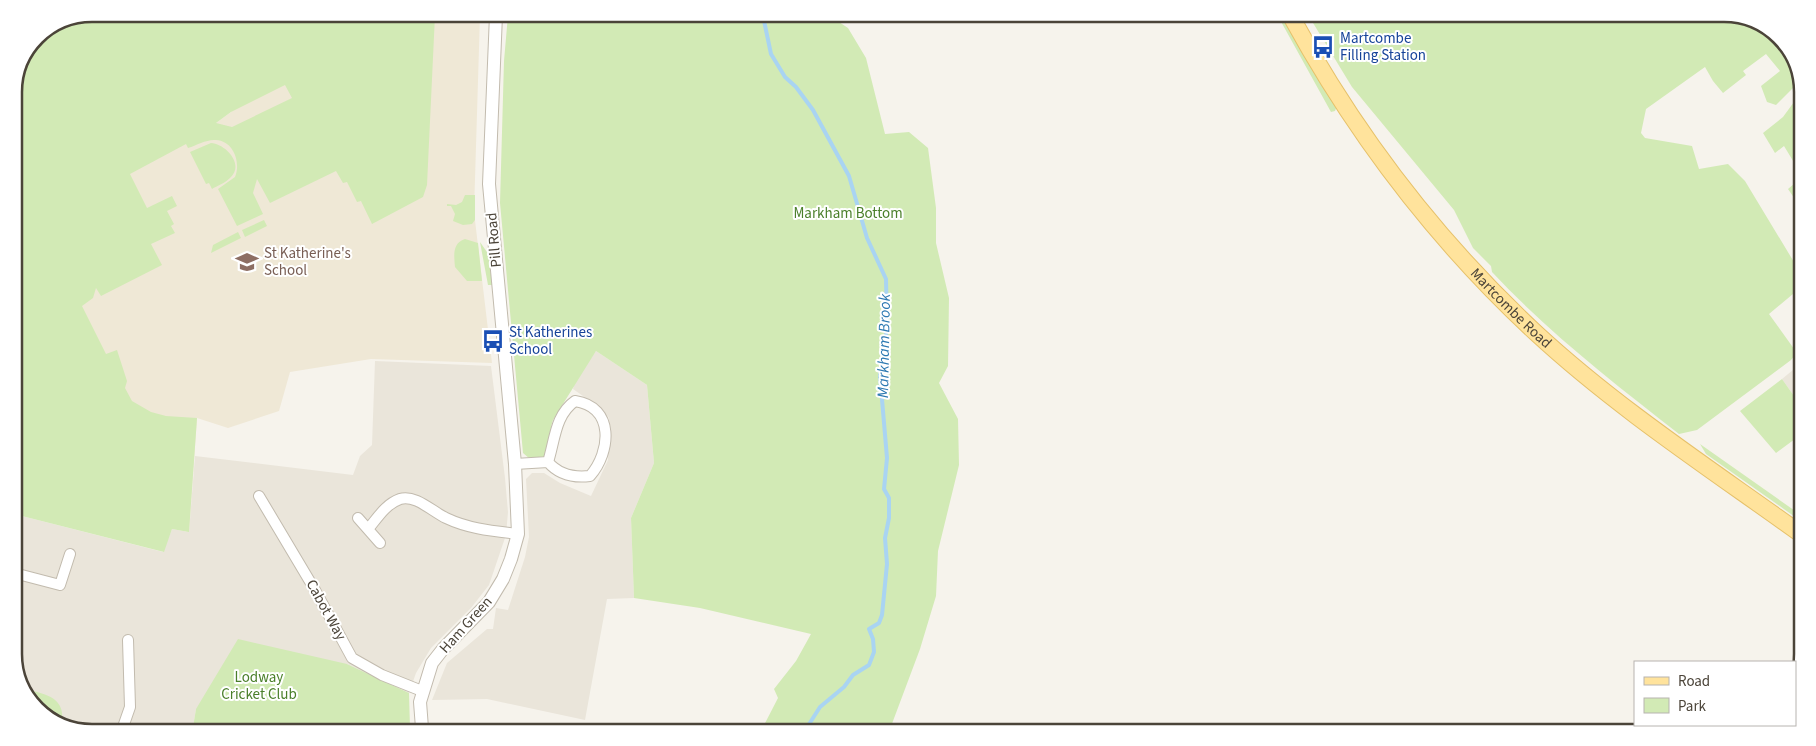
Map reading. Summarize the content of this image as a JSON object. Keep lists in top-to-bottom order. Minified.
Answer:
{"streets":{"main road":["Martcombe Road"],"street":["Pill Road","Cabot Way","Ham Green"]},"crossings":[["Pill Road","Ham Green"],["Cabot Way","Ham Green"]],"water":["Markham Brook"],"parks":["Markham Bottom","Lodway Cricket Club"],"places":{"bus stop":["Martcombe Filling Station","St Katherines School"],"school or university":["St Katherine's School"]},"legend":["Road","Park"]}
